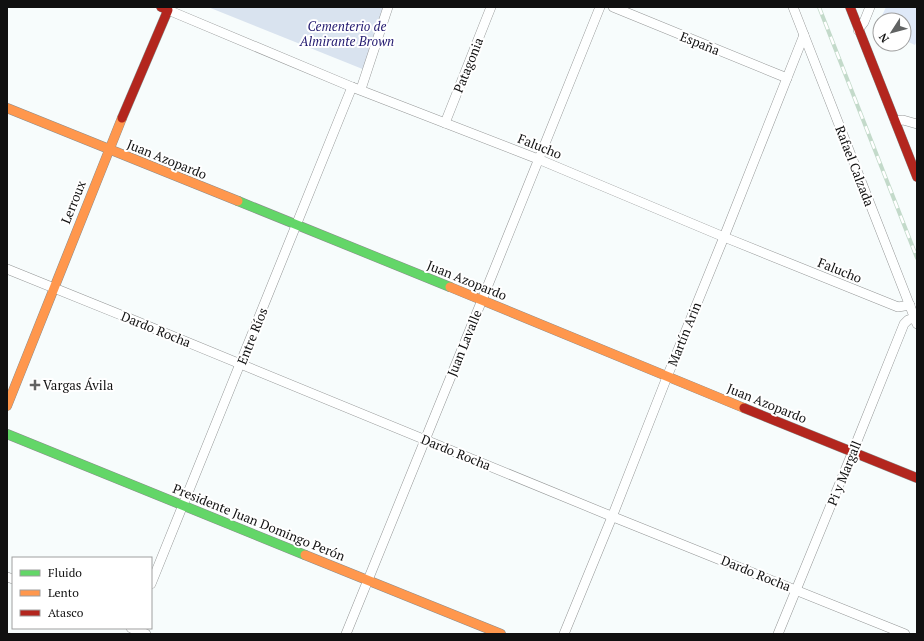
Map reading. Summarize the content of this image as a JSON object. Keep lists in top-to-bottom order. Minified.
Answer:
{"streets":{"street":["España","Patagonia","Falucho","Juan Azopardo","Rafael Calzada","Lerroux","Dardo Rocha","Martín Arin","Entre Ríos","Juan Lavalle","Pi y Margall","Presidente Juan Domingo Perón"]},"crossings":[["España","Martín Arin"],["Patagonia","Falucho"],["Falucho","Rafael Calzada"],["Falucho","Lerroux"],["Falucho","Martín Arin"],["Falucho","Entre Ríos"],["Falucho","Juan Lavalle"],["Juan Azopardo","Lerroux"],["Juan Azopardo","Martín Arin"],["Juan Azopardo","Entre Ríos"],["Juan Azopardo","Juan Lavalle"],["Juan Azopardo","Pi y Margall"],["Rafael Calzada","Martín Arin"],["Rafael Calzada","Pi y Margall"],["Lerroux","Dardo Rocha"],["Dardo Rocha","Martín Arin"],["Dardo Rocha","Entre Ríos"],["Dardo Rocha","Juan Lavalle"],["Dardo Rocha","Pi y Margall"],["Entre Ríos","Presidente Juan Domingo Perón"],["Juan Lavalle","Presidente Juan Domingo Perón"]],"parks":["Cementerio de Almirante Brown"],"places":{"health":["Vargas Ávila"]},"legend":["Fluido","Lento","Atasco"],"north":"bottom left"}
